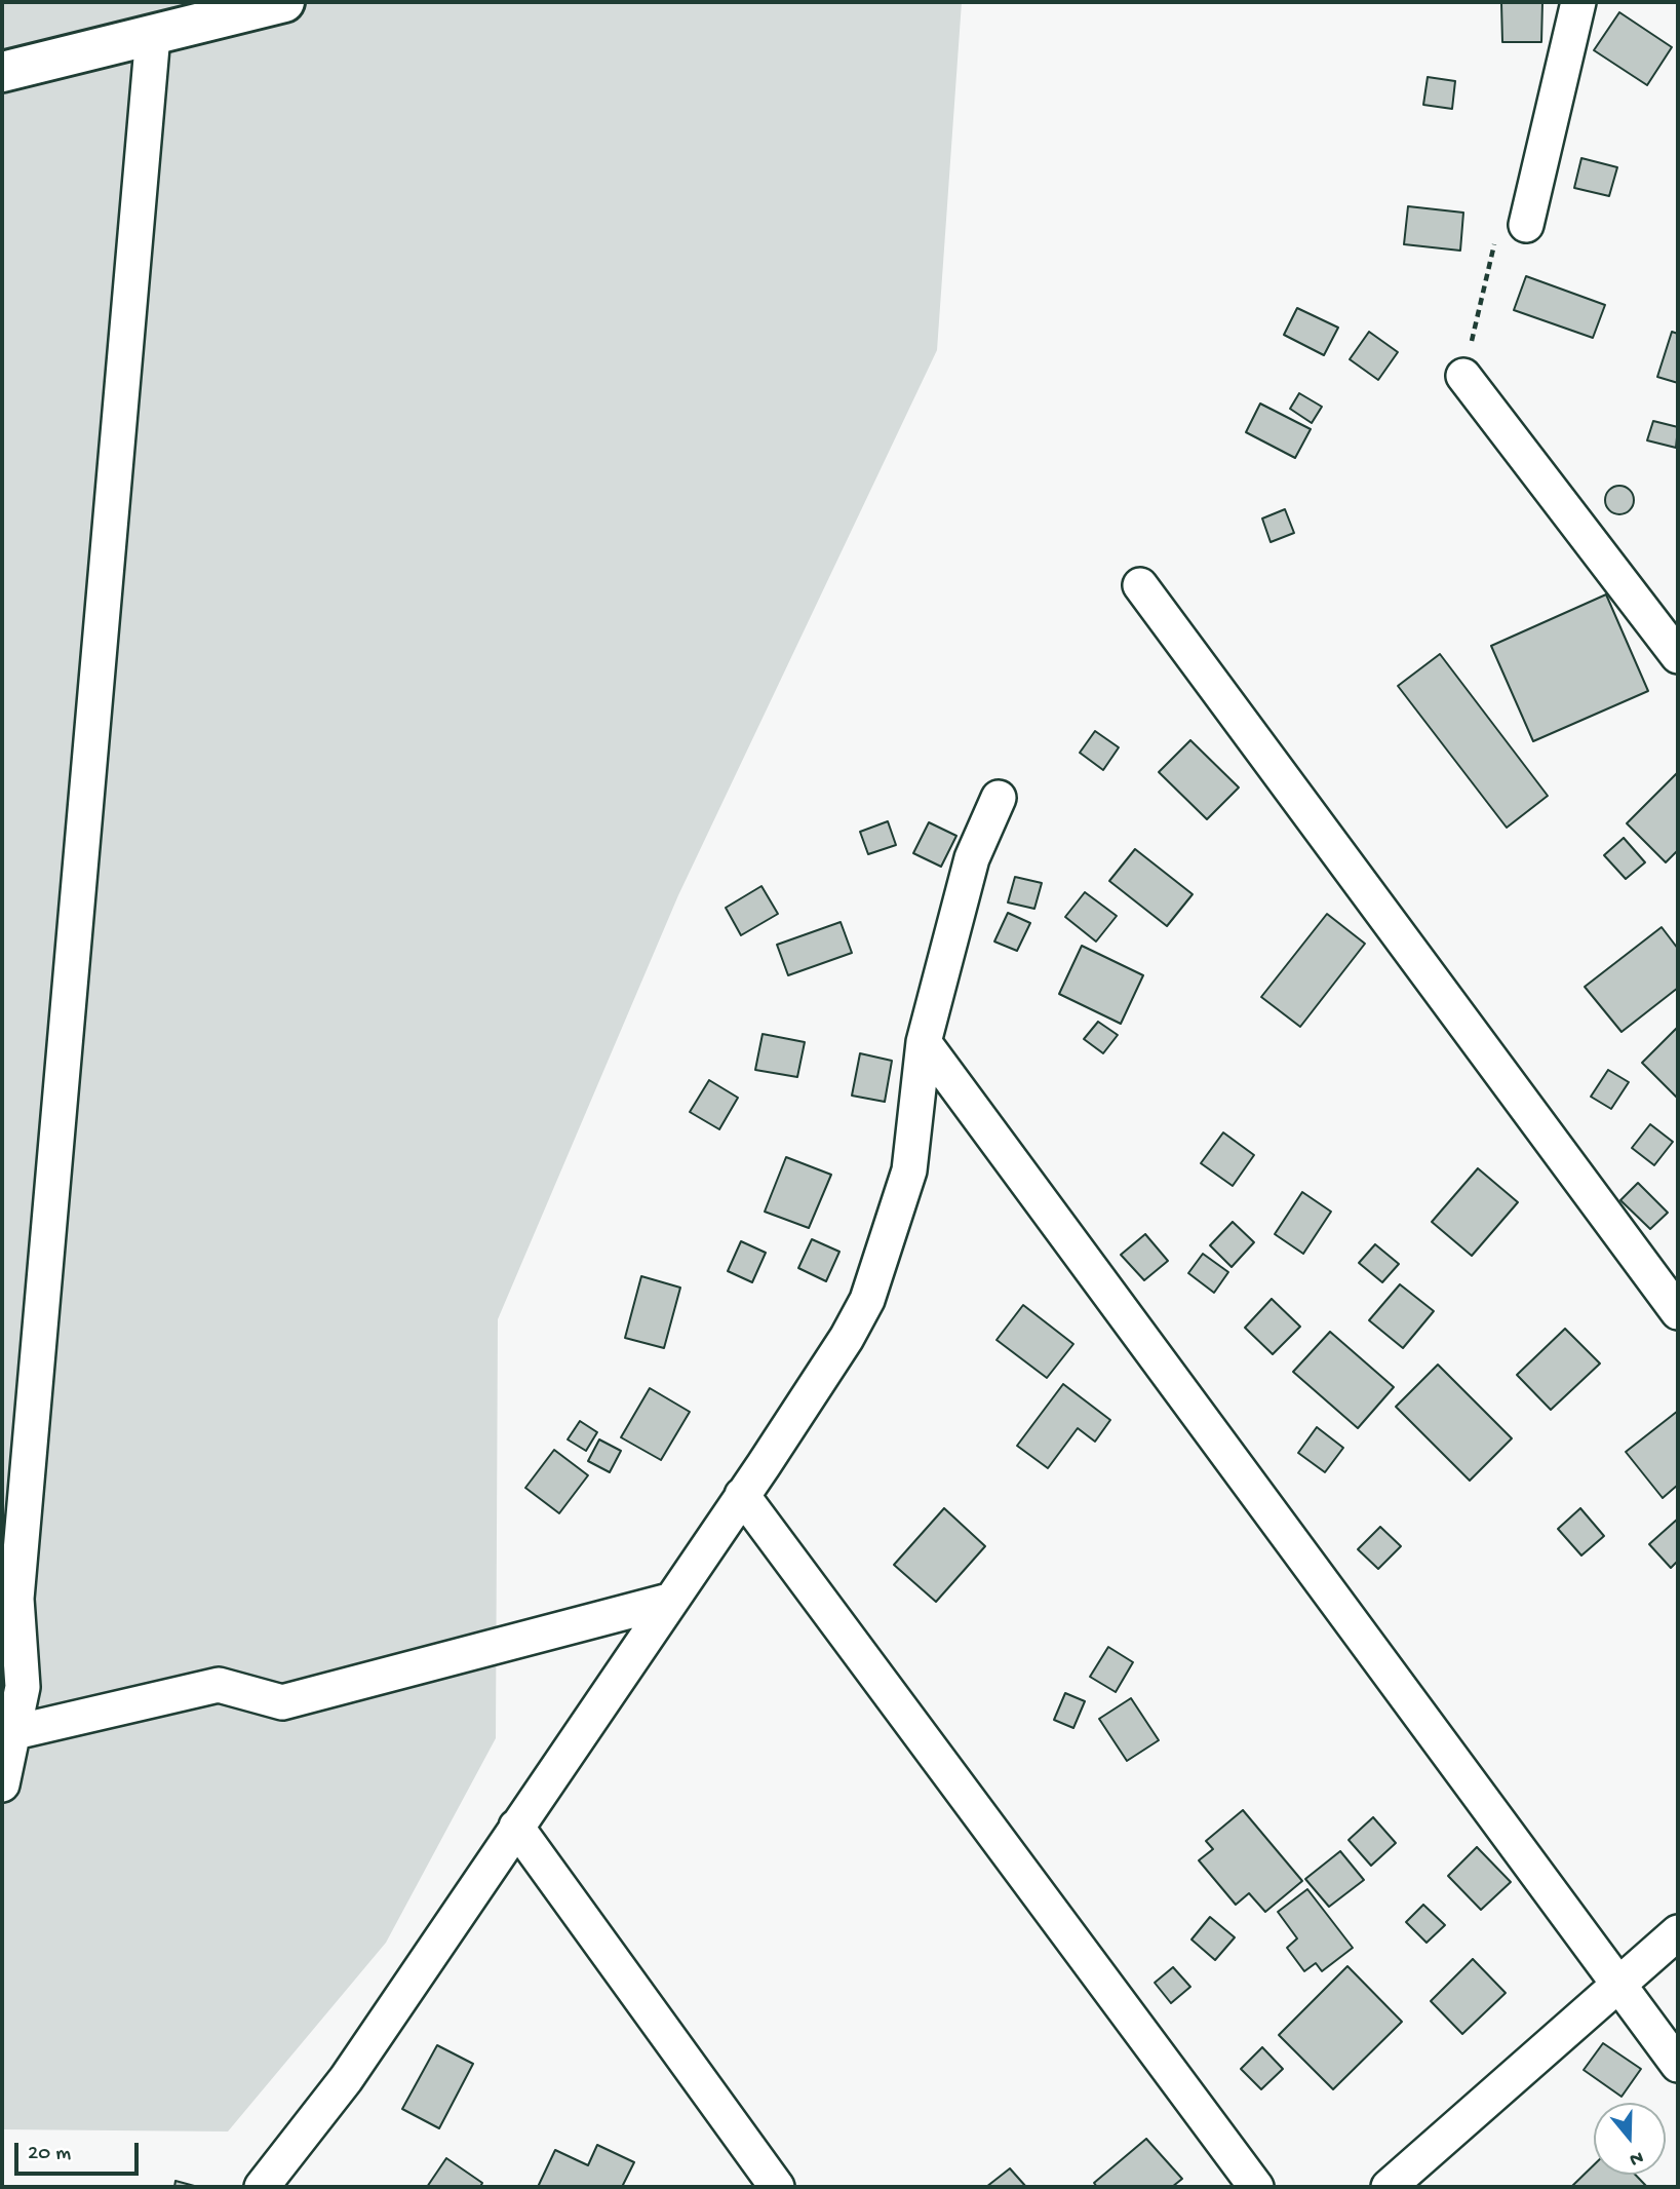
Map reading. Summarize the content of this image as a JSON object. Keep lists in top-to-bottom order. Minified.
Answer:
{"scale_bar":"20 m","north":"bottom"}
